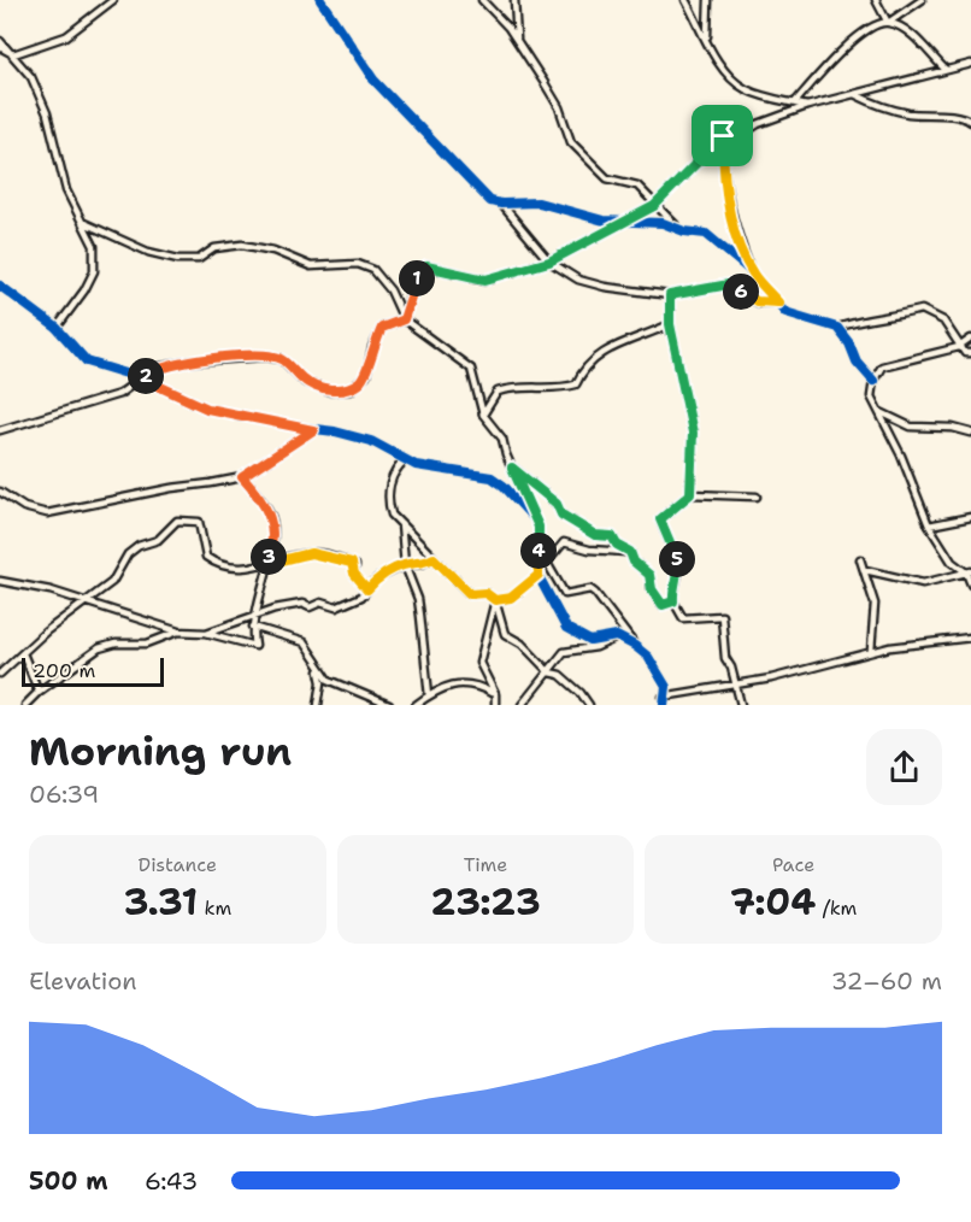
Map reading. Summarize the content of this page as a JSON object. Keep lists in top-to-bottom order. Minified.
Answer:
{"scale_bar":"200 m","page":{"pins":["1","6","2","4","3","5"],"scale":"200 m","heading":["Morning run","06:39"],"stats":[["Distance","3.31 km"],["Time","23:23"],["Pace","7:04 /km"]],"chart":["Elevation","32–60 m"],"list":[{"name":"500 m","note":"6:43"}]}}
